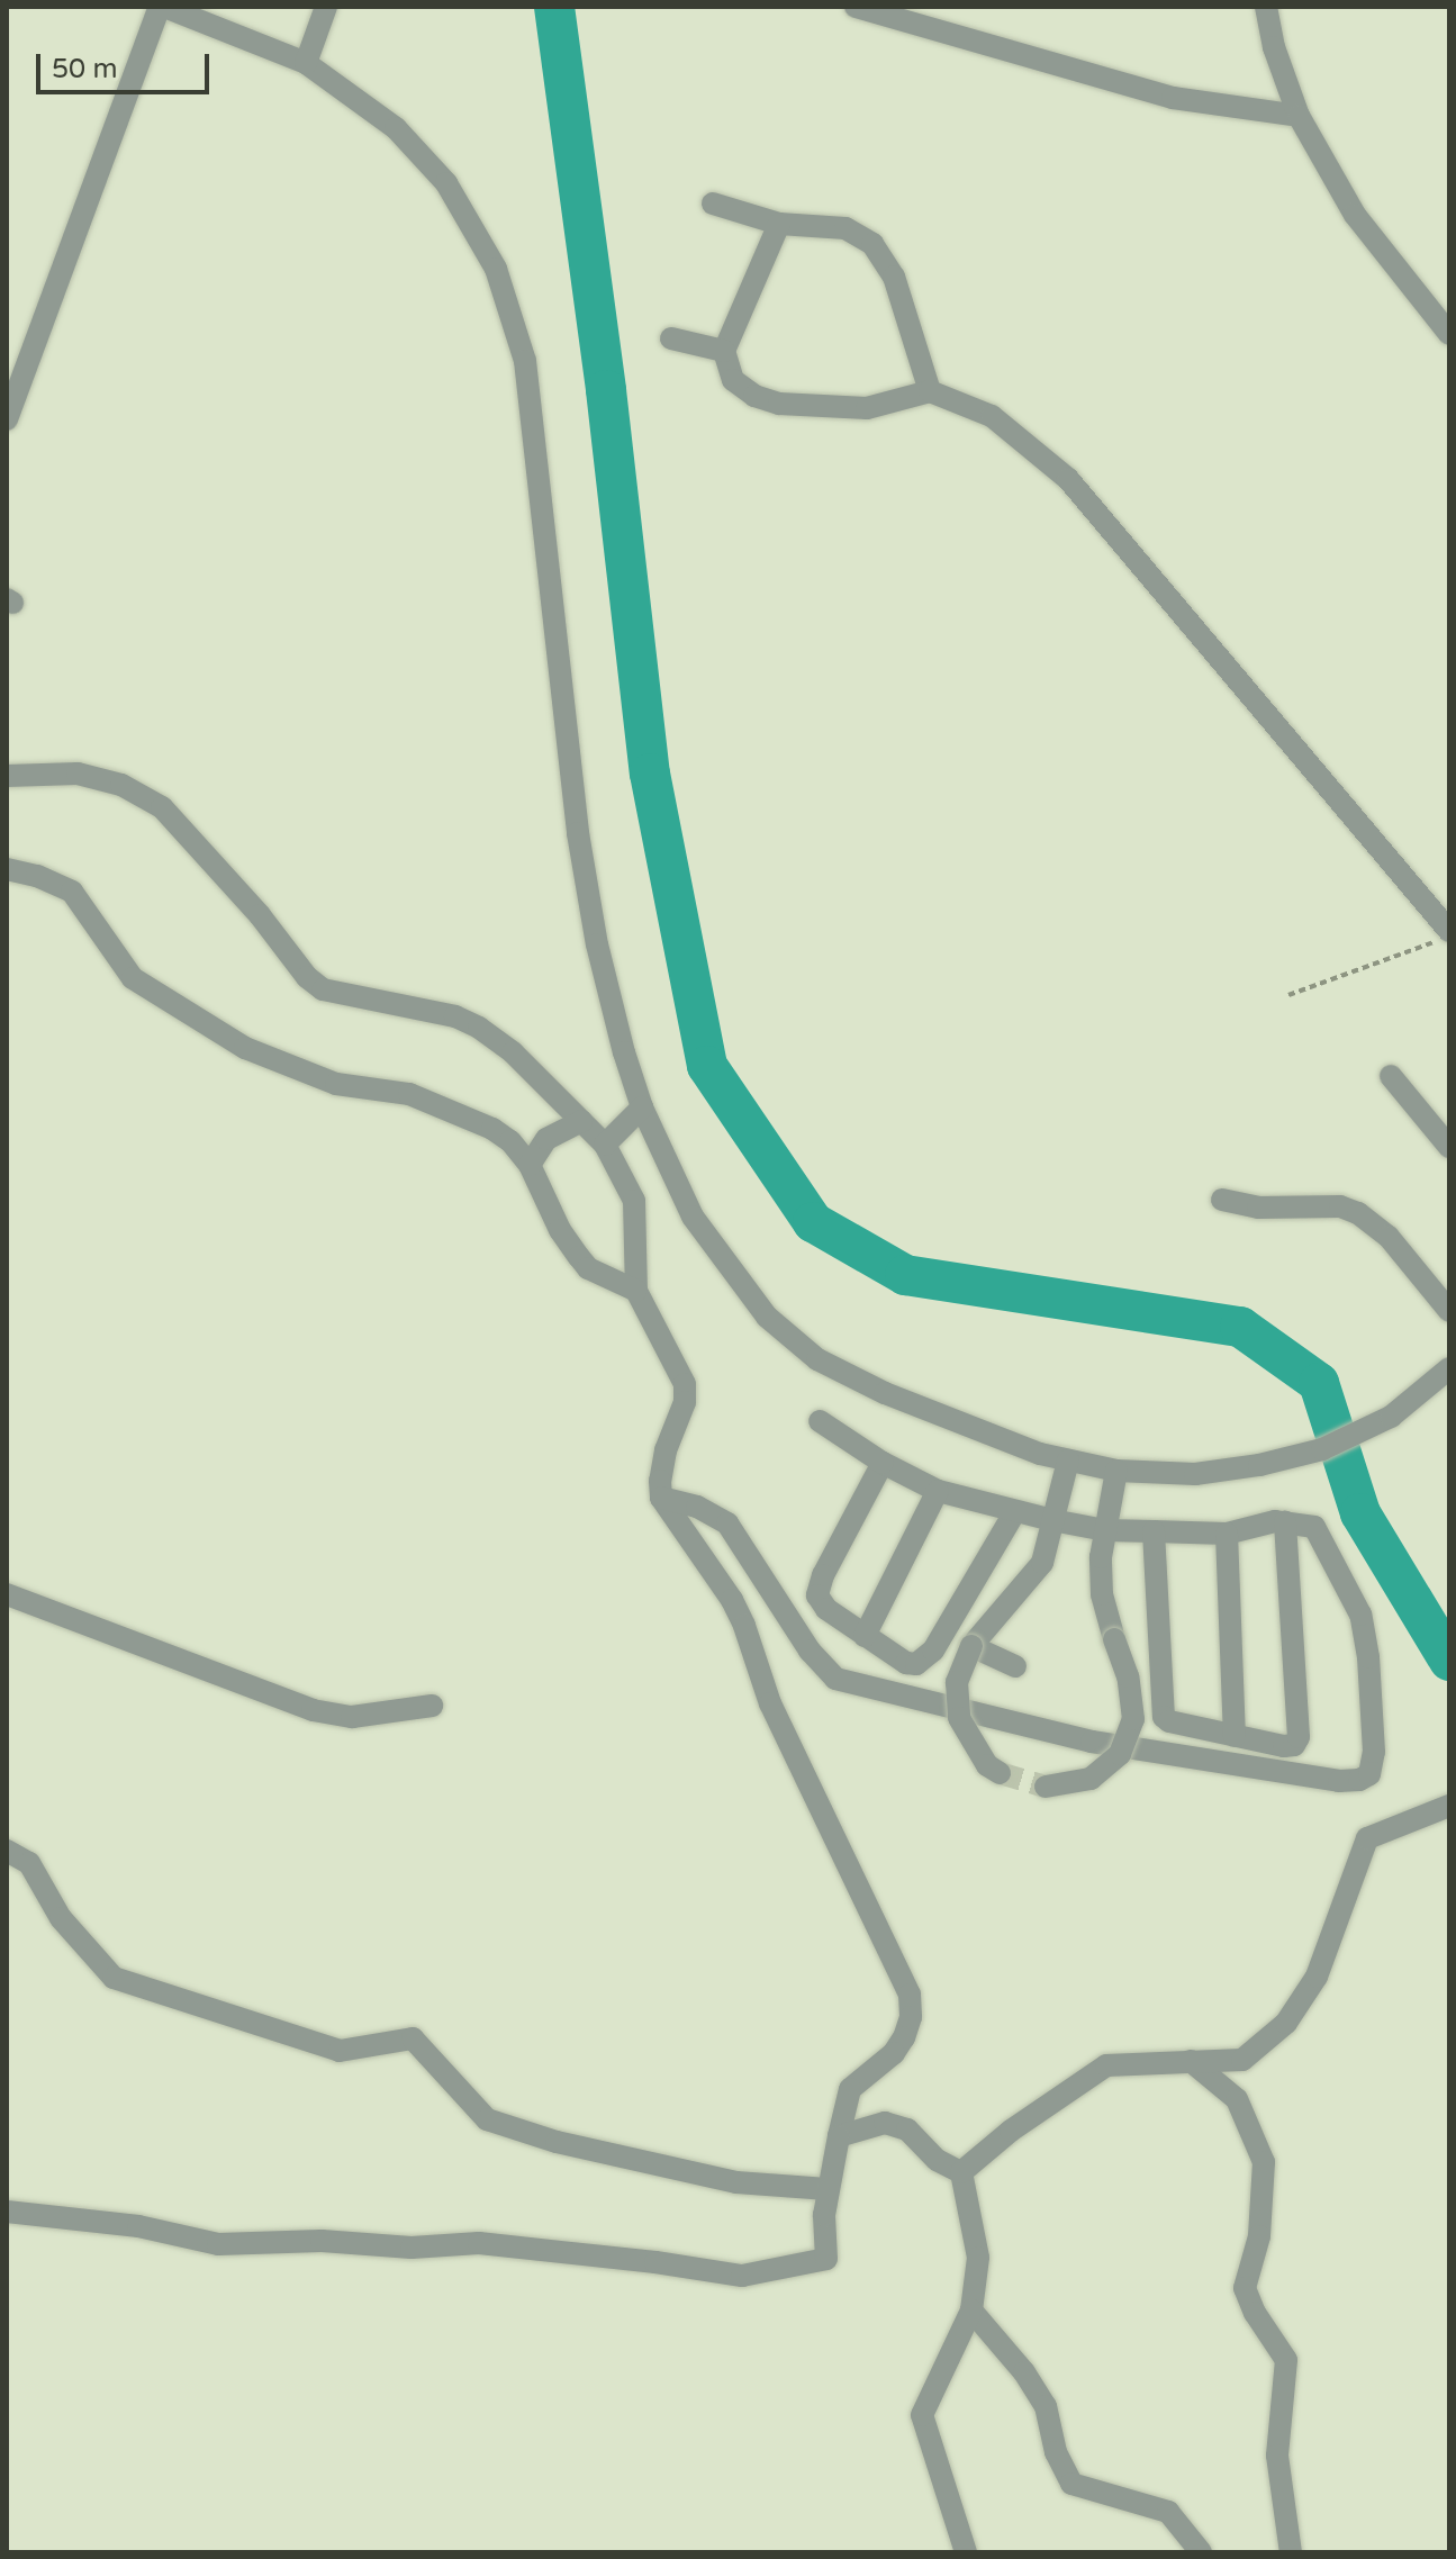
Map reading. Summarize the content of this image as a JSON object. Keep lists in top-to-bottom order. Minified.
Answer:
{"scale_bar":"50 m"}
